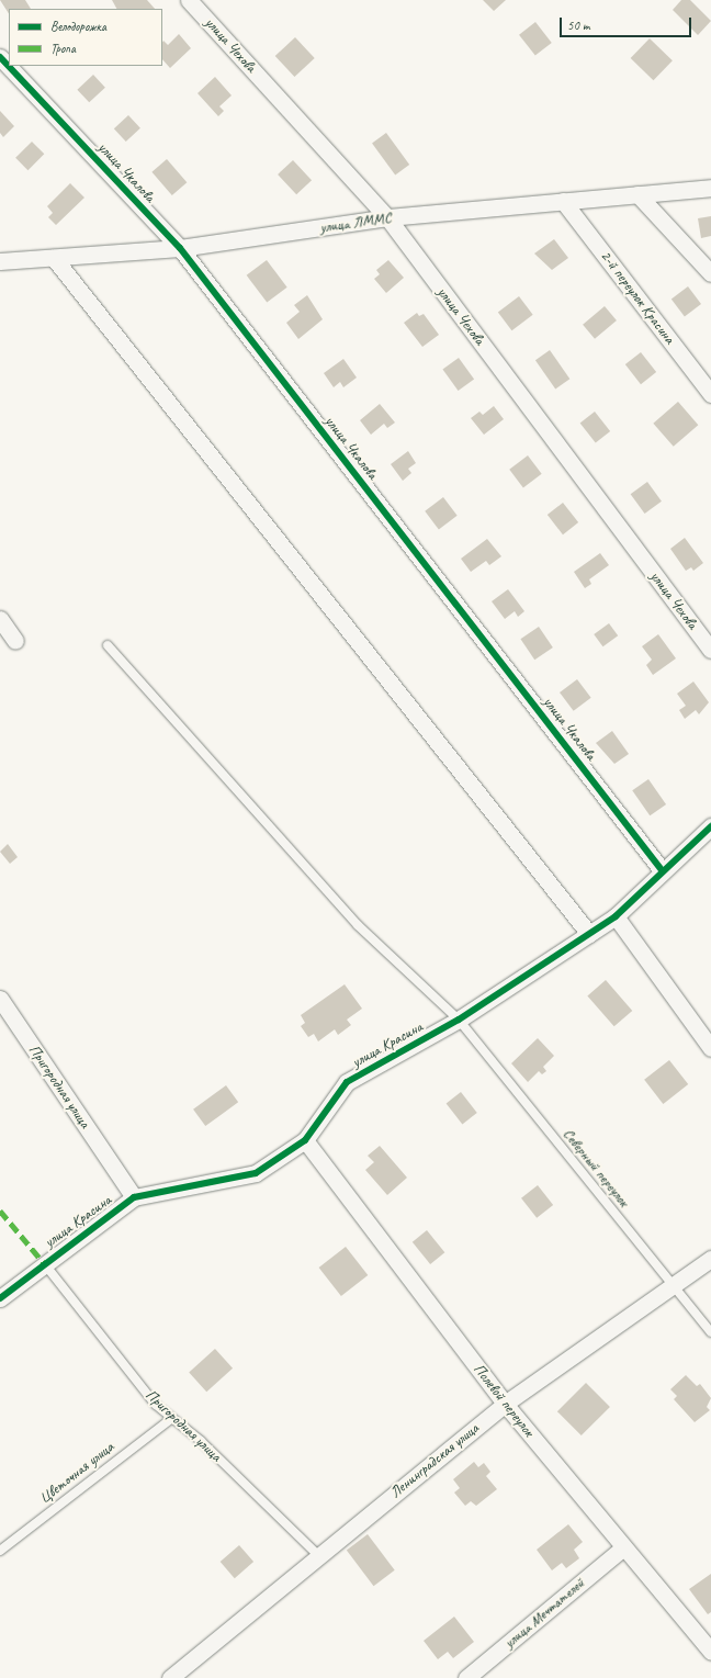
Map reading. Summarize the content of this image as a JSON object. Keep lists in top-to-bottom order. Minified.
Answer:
{"streets":{"street":["улица Чехова","улица Чкалова","улица ЛММС","2-й переулок Красина","улица Красина","Пригородная улица","Полевой переулок","Ленинградская улица","улица Мечтателей"],"lane":["Северный переулок","Цветочная улица"]},"crossings":[["улица Чехова","улица ЛММС"],["улица Чкалова","улица ЛММС"],["улица Чкалова","улица Красина"],["улица ЛММС","2-й переулок Красина"],["улица Красина","Пригородная улица"],["улица Красина","Северный переулок"],["улица Красина","Полевой переулок"],["Пригородная улица","Ленинградская улица"],["Пригородная улица","Цветочная улица"],["Северный переулок","Ленинградская улица"],["Полевой переулок","Ленинградская улица"],["Полевой переулок","улица Мечтателей"]],"legend":["Велодорожка","Тропа"],"scale_bar":"50 m"}
